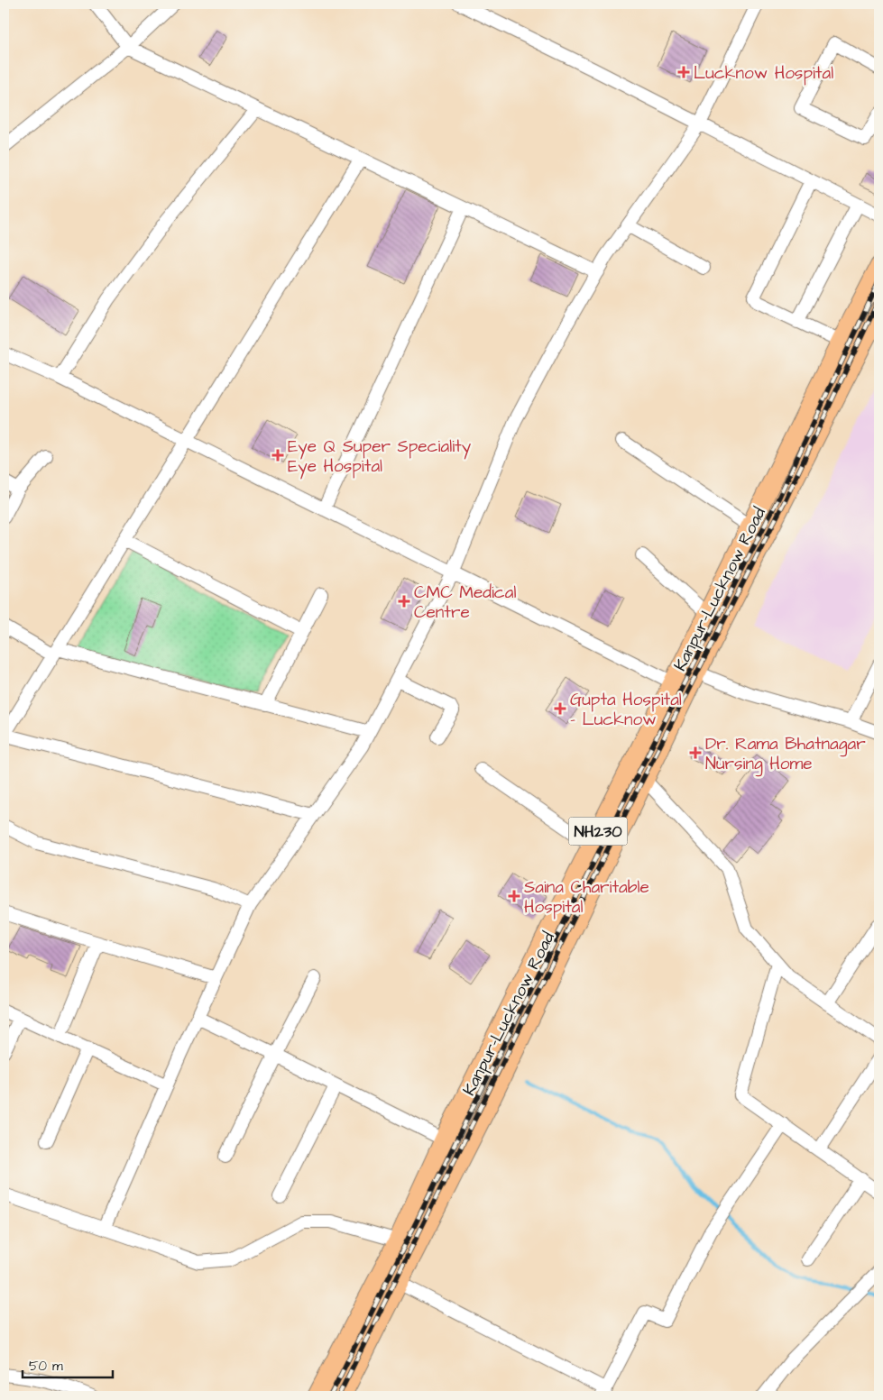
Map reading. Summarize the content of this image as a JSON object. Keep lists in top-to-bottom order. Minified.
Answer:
{"streets":{"highway":["Kanpur-Lucknow Road","NH230"]},"places":{"health":["Lucknow Hospital","Eye Q Super Speciality Eye Hospital","CMC Medical Centre","Gupta Hospital - Lucknow","Dr. Rama Bhatnagar Nursing Home","Saina Charitable Hospital"]},"scale_bar":"50 m"}
